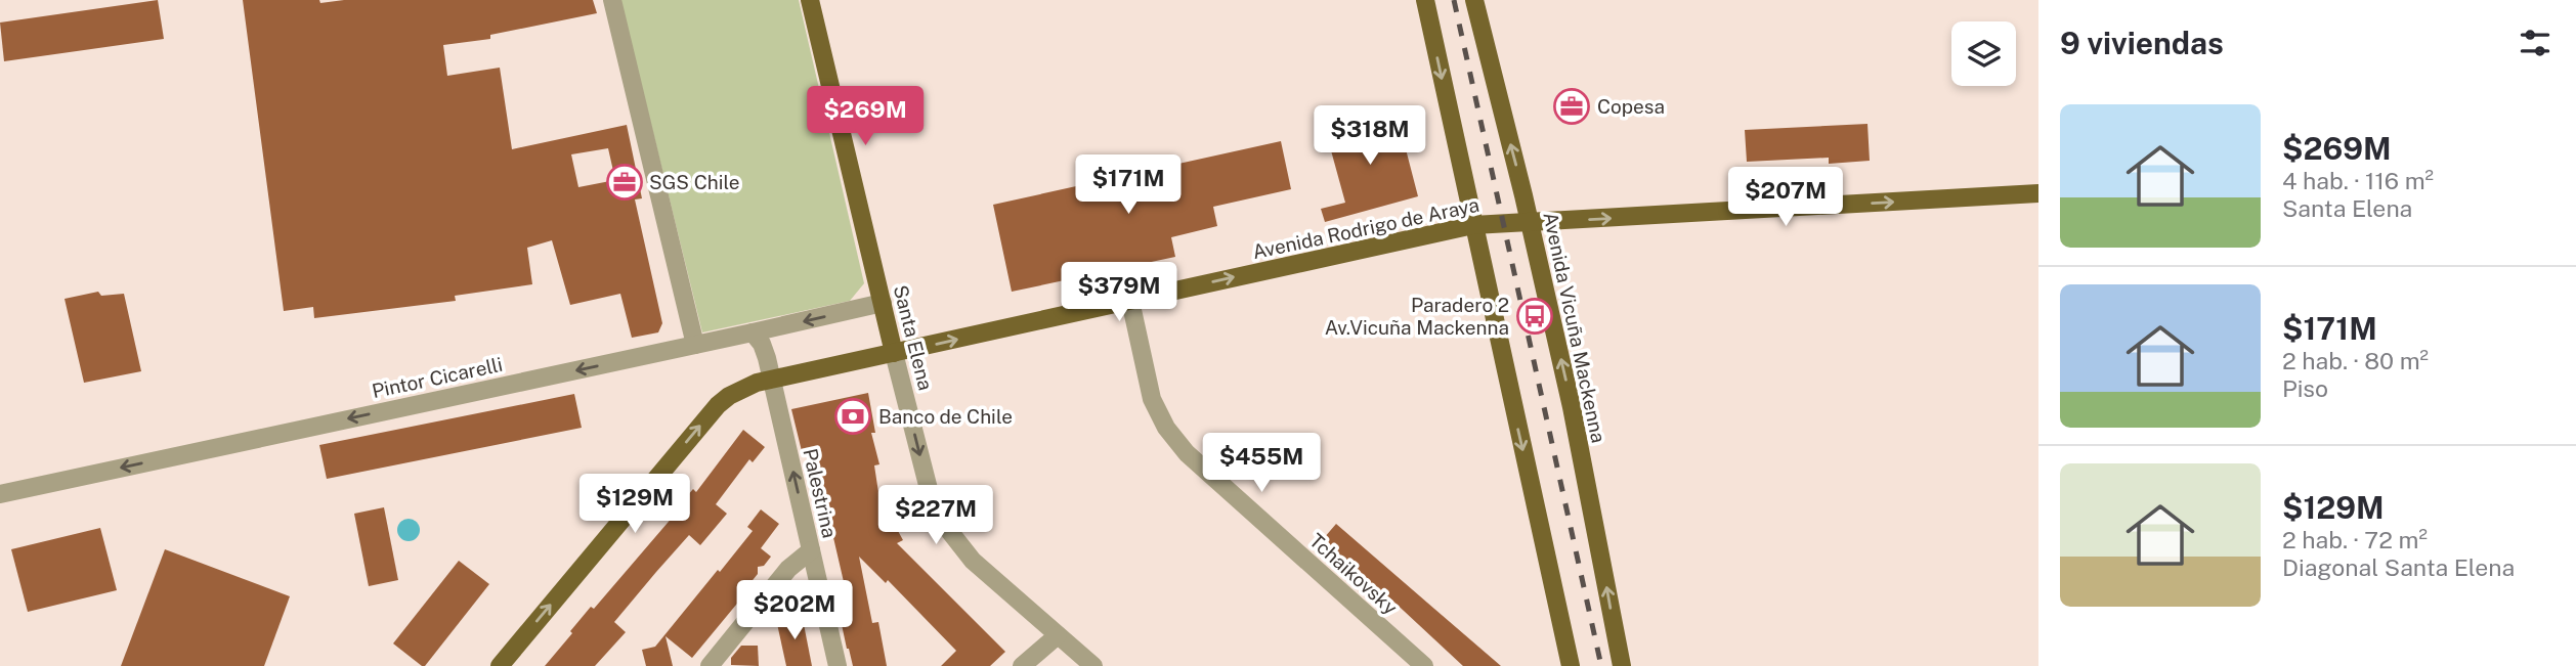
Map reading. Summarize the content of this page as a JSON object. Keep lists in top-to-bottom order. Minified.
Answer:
{"streets":{"main road":["Avenida Rodrigo de Araya","Avenida Vicuña Mackenna","Santa Elena"],"street":["Pintor Cicarelli","Palestrina","Tchaikovsky"]},"crossings":[["Avenida Rodrigo de Araya","Avenida Vicuña Mackenna"],["Avenida Rodrigo de Araya","Santa Elena"],["Avenida Rodrigo de Araya","Palestrina"],["Avenida Rodrigo de Araya","Tchaikovsky"],["Santa Elena","Pintor Cicarelli"],["Pintor Cicarelli","Palestrina"]],"one_way":["Avenida Rodrigo de Araya","Santa Elena","Pintor Cicarelli","Palestrina"],"places":{"office":["Copesa","SGS Chile"],"bus stop":["Paradero 2 Av.Vicuña Mackenna"],"bank":["Banco de Chile"]},"page":{"heading":"9 viviendas","price":["$269M","$318M","$171M","$207M","$379M","$455M","$129M","$227M","$202M"],"list":[{"name":"$269M","note":"4 hab. · 116 m² · Santa Elena"},{"name":"$171M","note":"2 hab. · 80 m² · Piso"},{"name":"$129M","note":"2 hab. · 72 m² · Diagonal Santa Elena"}]}}
